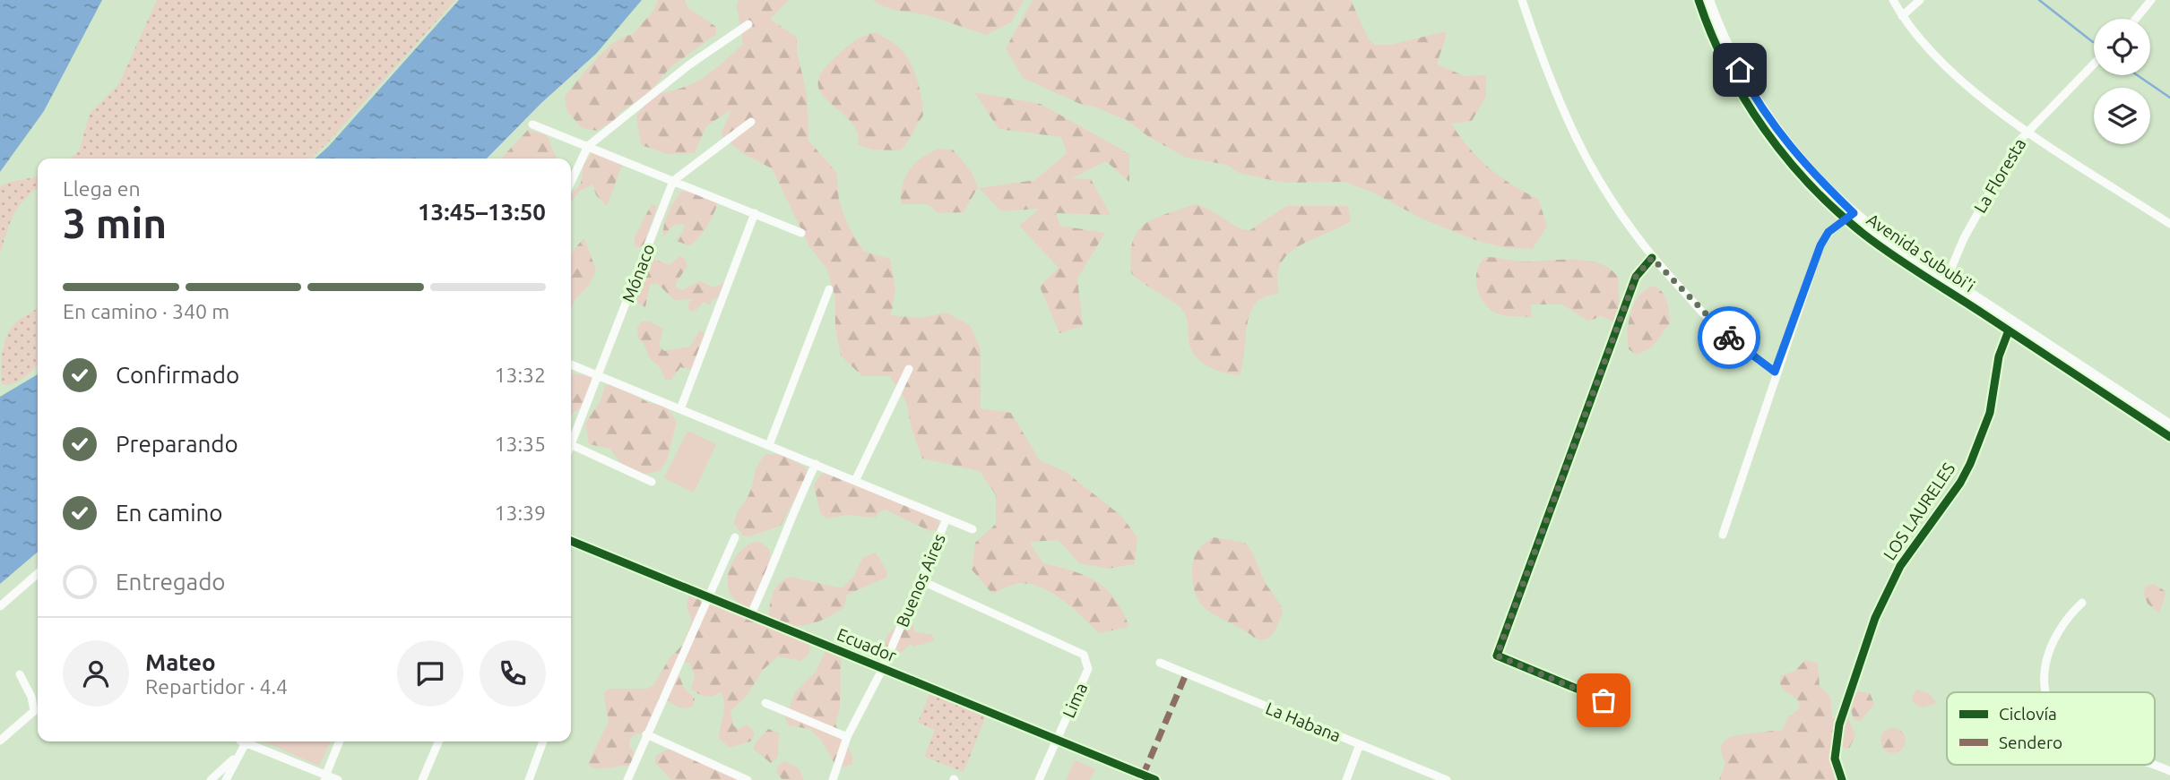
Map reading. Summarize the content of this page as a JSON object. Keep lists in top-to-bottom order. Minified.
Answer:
{"streets":{"street":["La Floresta","Avenida Sububi'i","Mónaco","LOS LAURELES","Buenos Aires","Ecuador","Lima","La Habana"]},"crossings":[["La Floresta","Avenida Sububi'i"],["Avenida Sububi'i","LOS LAURELES"],["Buenos Aires","Ecuador"],["Buenos Aires","Lima"],["Ecuador","Lima"]],"legend":["Ciclovía","Sendero"],"page":{"heading":["3 min","Llega en","13:45–13:50"],"panel":["Mateo","Repartidor · 4.4"],"bar":"En camino · 340 m","list":[["Confirmado","13:32"],["Preparando","13:35"],["En camino","13:39"],"Entregado"]}}
